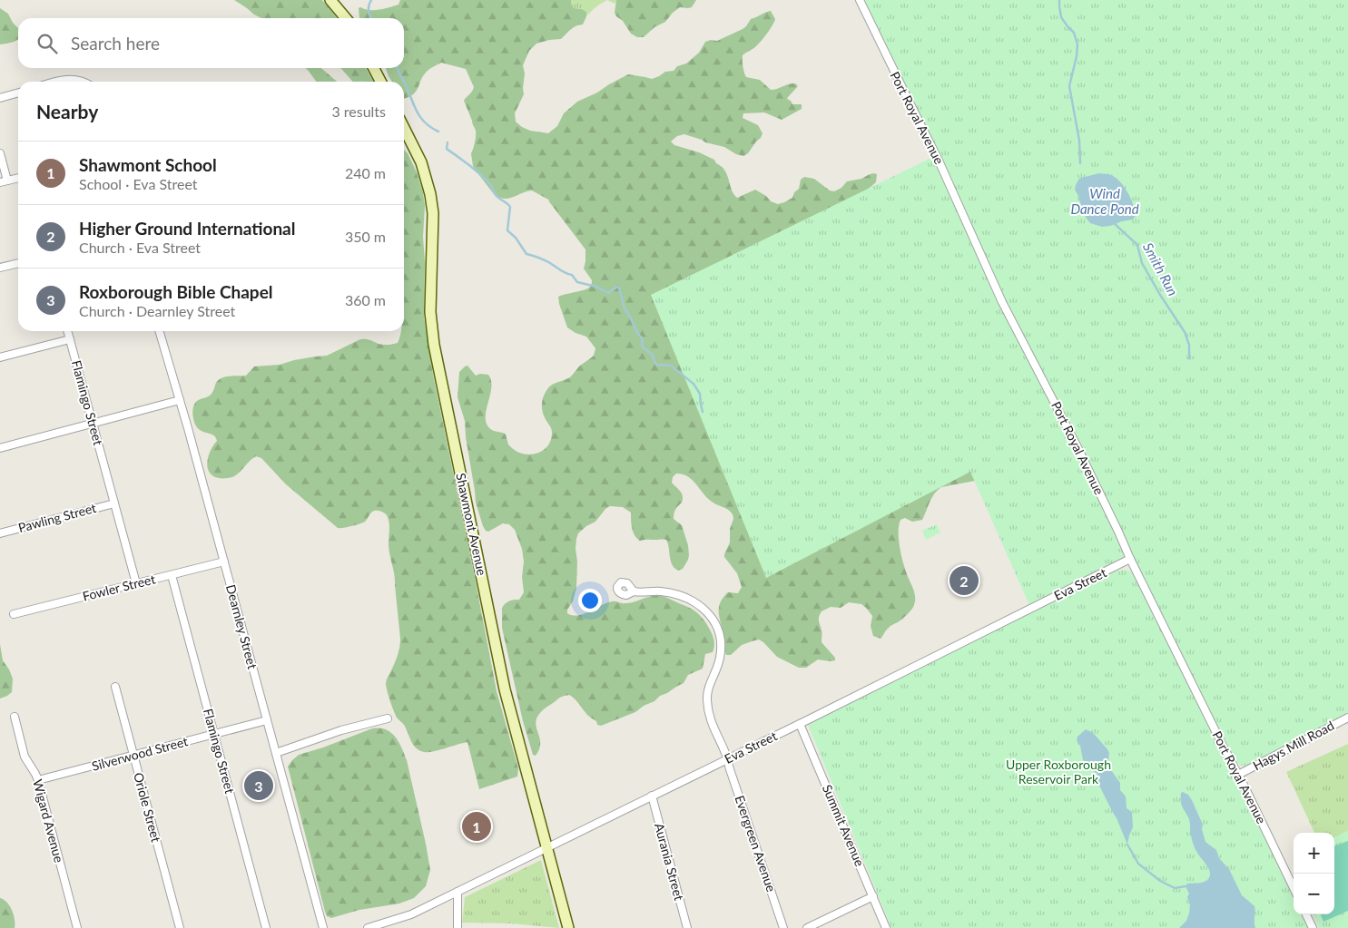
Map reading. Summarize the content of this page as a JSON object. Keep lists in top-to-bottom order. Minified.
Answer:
{"streets":{"main road":["Shawmont Avenue"],"street":["Port Royal Avenue","Flamingo Street","Pawling Street","Eva Street","Fowler Street","Dearnley Street","Hagys Mill Road","Silverwood Street","Oriole Street","Wigard Avenue","Summit Avenue","Evergreen Avenue","Aurania Street"]},"crossings":[["Port Royal Avenue","Eva Street"],["Port Royal Avenue","Hagys Mill Road"],["Flamingo Street","Pawling Street"],["Flamingo Street","Fowler Street"],["Flamingo Street","Silverwood Street"],["Shawmont Avenue","Eva Street"],["Eva Street","Summit Avenue"],["Eva Street","Evergreen Avenue"],["Eva Street","Aurania Street"],["Fowler Street","Dearnley Street"],["Dearnley Street","Silverwood Street"],["Silverwood Street","Oriole Street"],["Silverwood Street","Wigard Avenue"]],"water":["Wind Dance Pond","Smith Run"],"parks":["Upper Roxborough Reservoir Park"],"page":{"search":"Search here","heading":["Nearby","3 results"],"list":[{"mark":"1","name":"Shawmont School","note":"School · Eva Street","value":"240 m"},{"mark":"2","name":"Higher Ground International","note":"Church · Eva Street","value":"350 m"},{"mark":"3","name":"Roxborough Bible Chapel","note":"Church · Dearnley Street","value":"360 m"}],"pins":["2","3","1"],"map_buttons":["+","−"]}}
